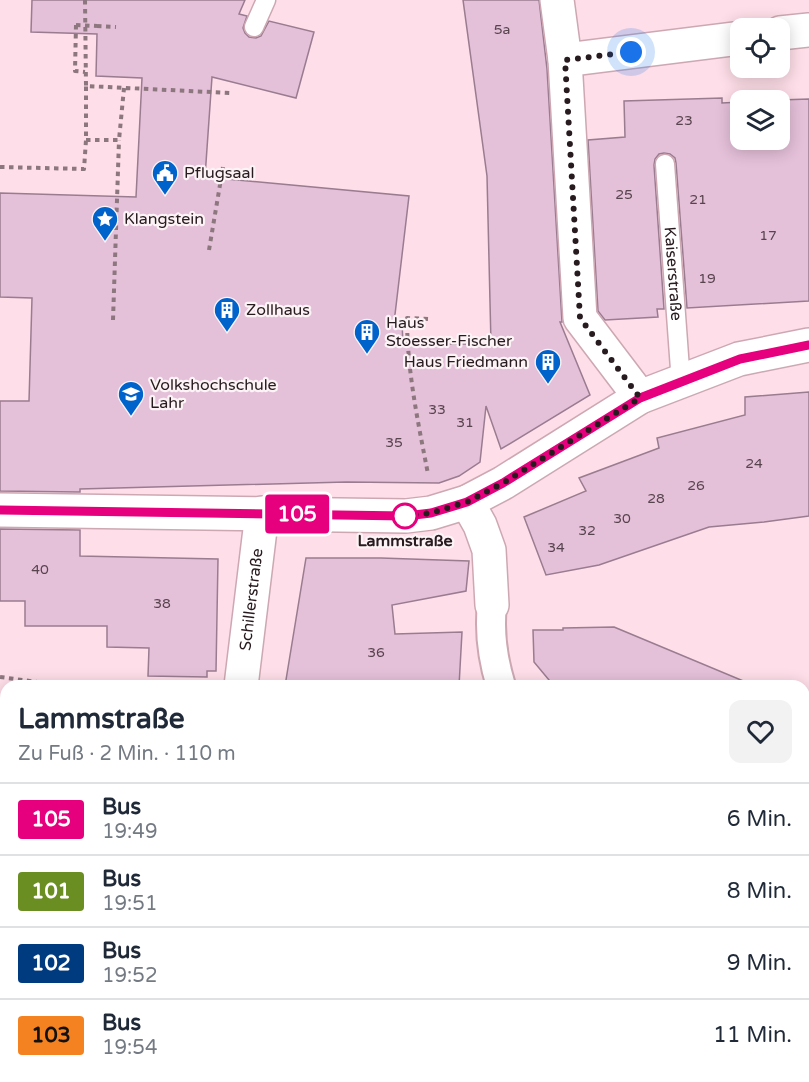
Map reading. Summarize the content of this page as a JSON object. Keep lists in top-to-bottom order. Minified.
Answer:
{"streets":{"street":["Schillerstraße"],"lane":["Kaiserstraße"]},"places":{"public building":["Pflugsaal"],"place":["Klangstein"],"building":["Zollhaus","Haus Stoesser-Fischer","Haus Friedmann"],"school or university":["Volkshochschule Lahr"],"other":["Lammstraße"]},"lines":["bus line 105"],"house_numbers":["5a","23","25","21","17","19","33","31","35","24","26","28","30","32","34","40","38","36"],"page":{"on_map":"105","heading":["Lammstraße","Zu Fuß · 2 Min. · 110 m"],"list":[{"mark":"105","name":"Bus","note":"19:49","value":"6 Min."},{"mark":"101","name":"Bus","note":"19:51","value":"8 Min."},{"mark":"102","name":"Bus","note":"19:52","value":"9 Min."},{"mark":"103","name":"Bus","note":"19:54","value":"11 Min."}]}}
